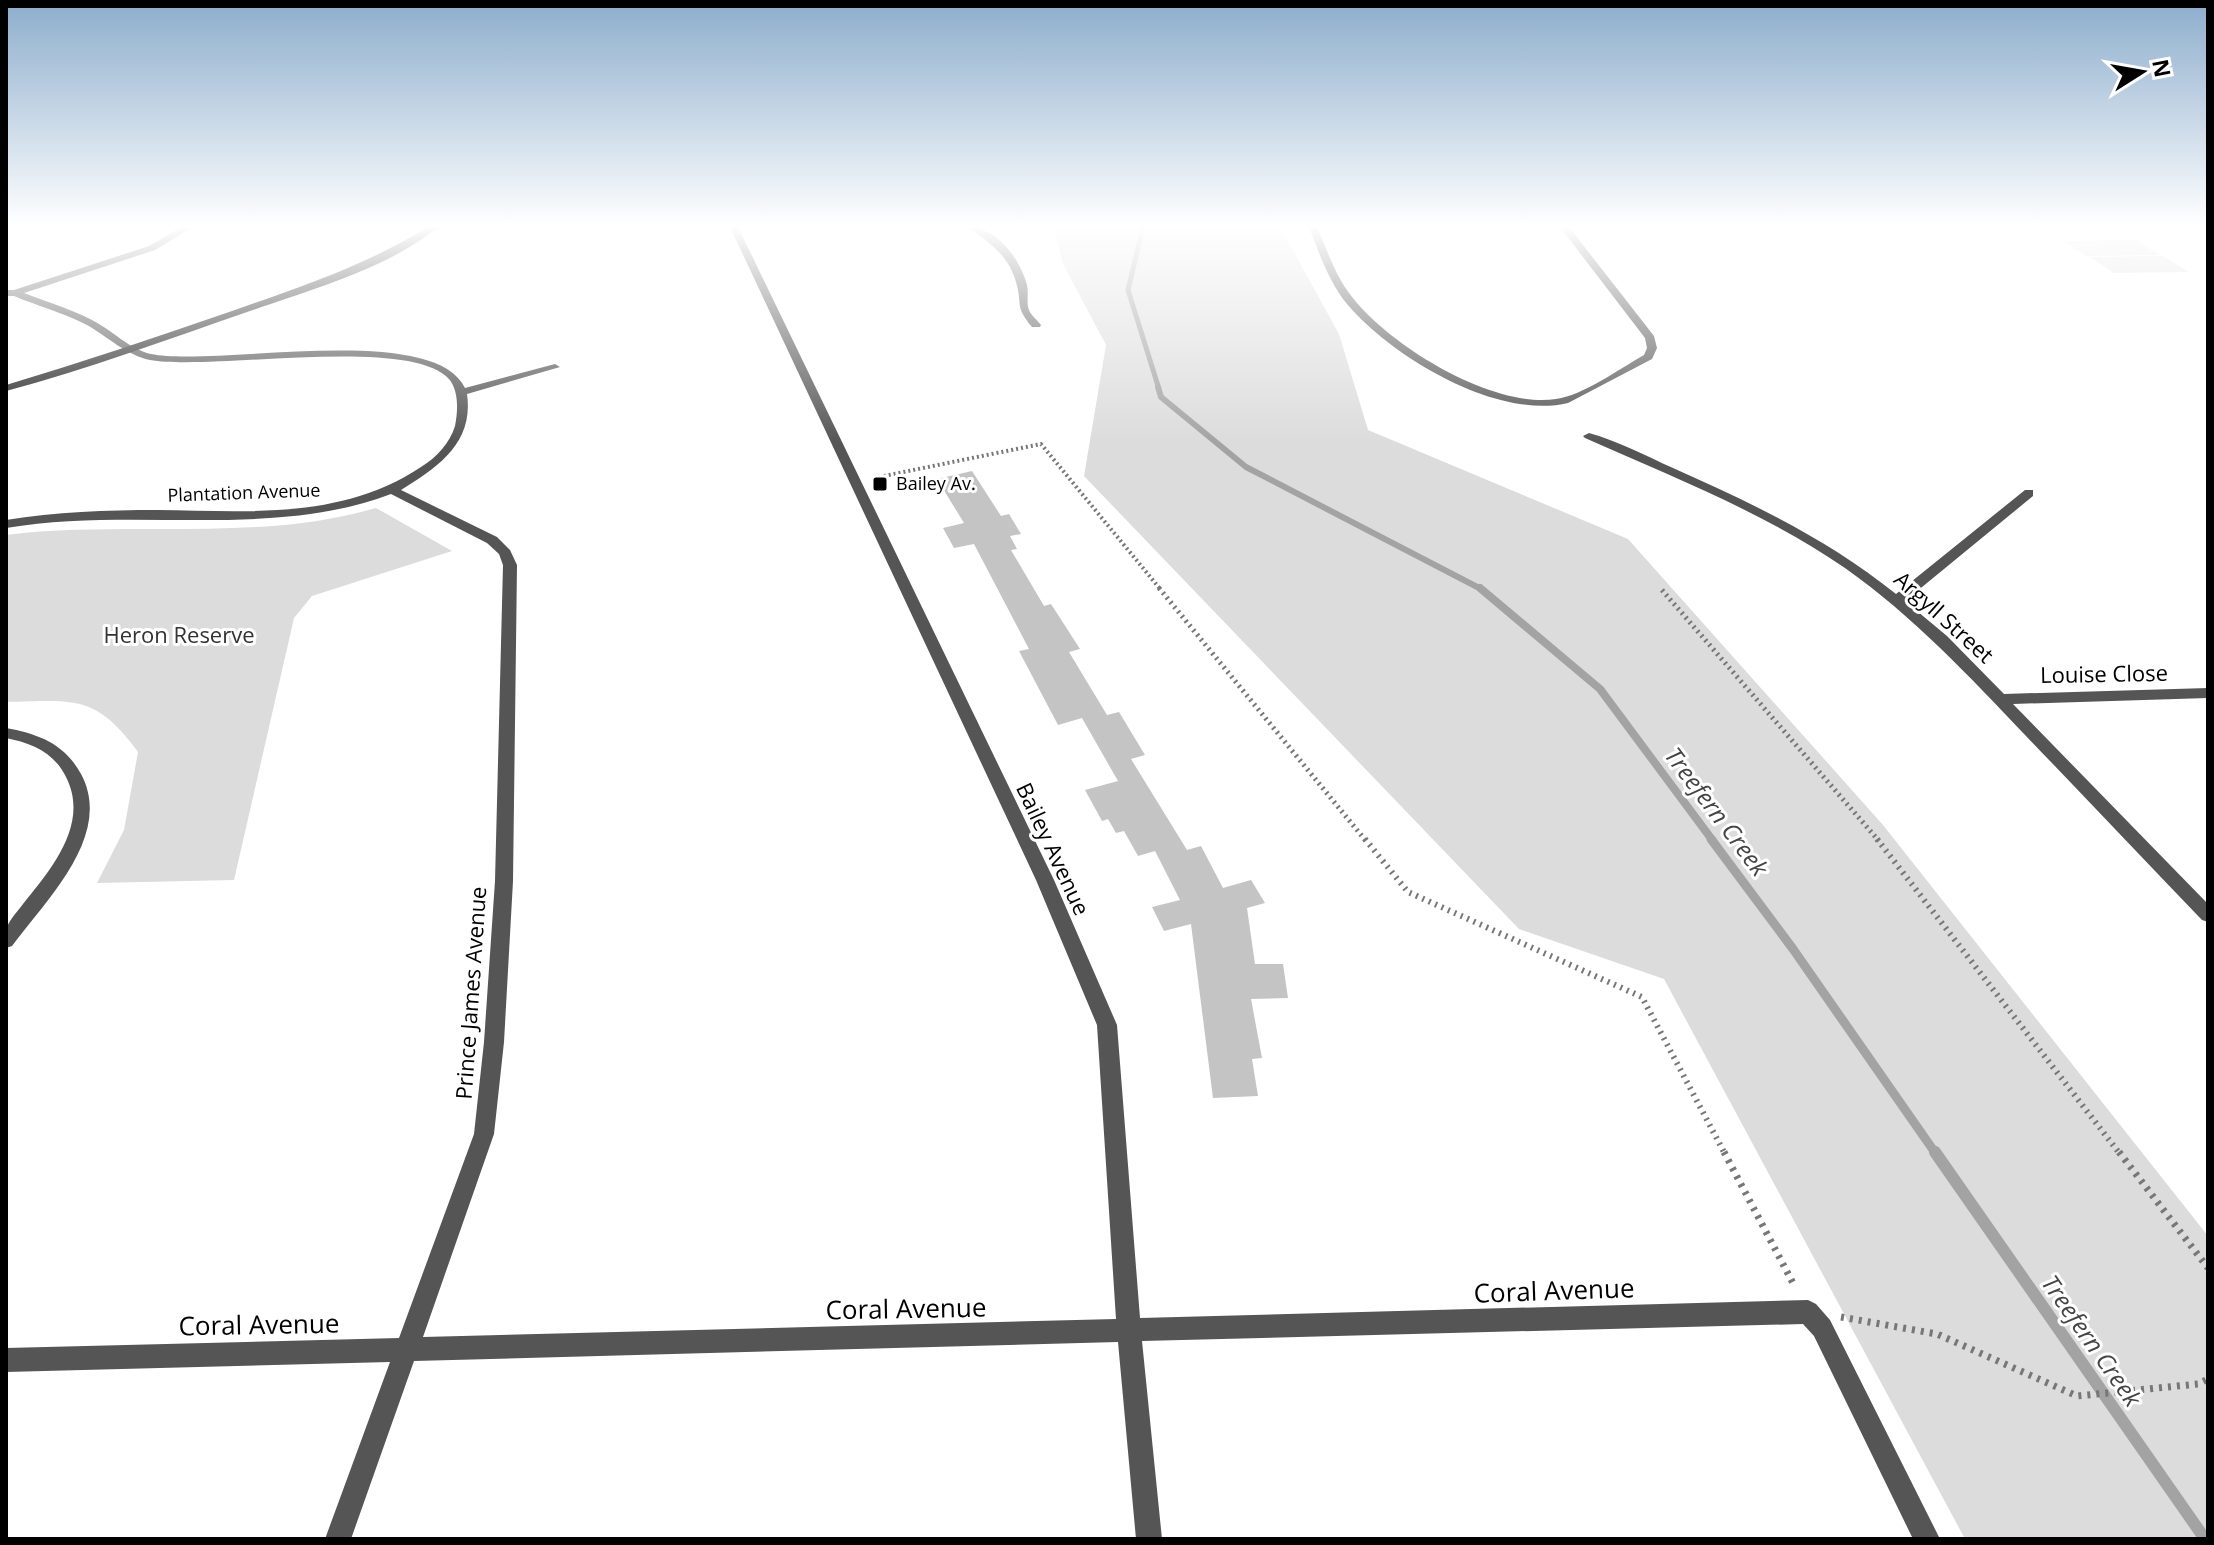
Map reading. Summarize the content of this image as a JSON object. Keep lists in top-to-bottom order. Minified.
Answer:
{"streets":{"street":["Plantation Avenue","Argyll Street","Louise Close","Bailey Avenue","Prince James Avenue","Coral Avenue"]},"crossings":[["Plantation Avenue","Prince James Avenue"],["Argyll Street","Louise Close"],["Bailey Avenue","Coral Avenue"],["Prince James Avenue","Coral Avenue"]],"water":["Treefern Creek"],"parks":["Heron Reserve"],"places":{"transit":["Bailey Av."]},"north":"right"}
